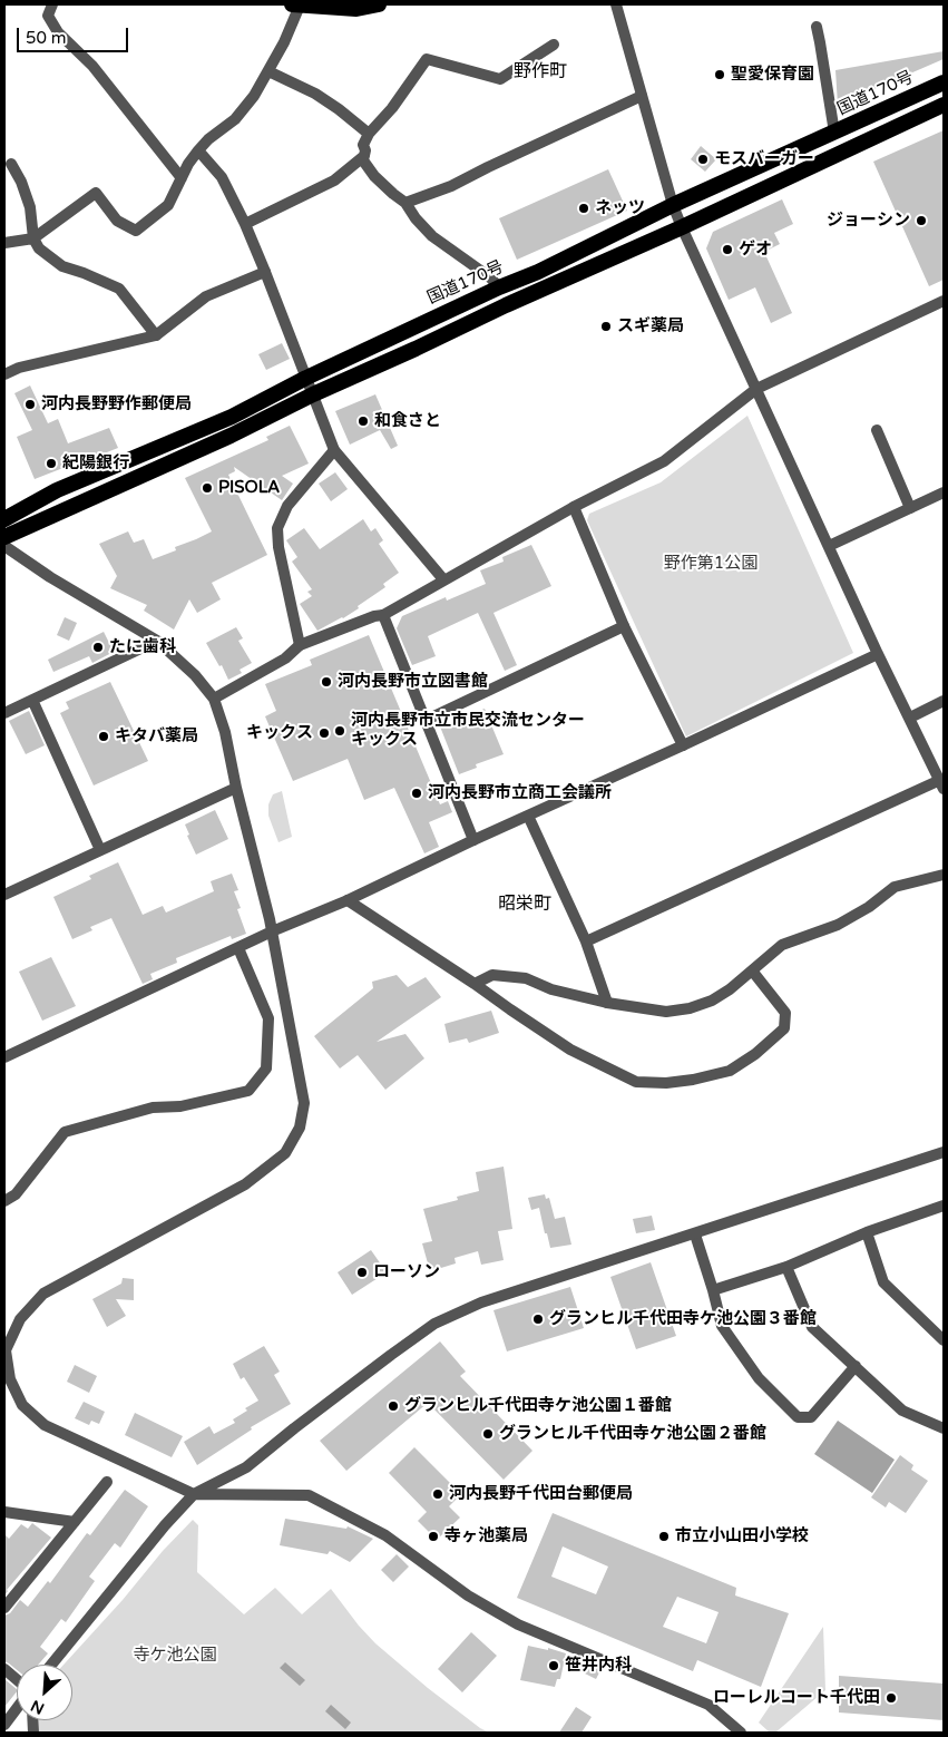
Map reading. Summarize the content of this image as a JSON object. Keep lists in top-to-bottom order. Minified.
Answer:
{"streets":{"highway":["国道170号"]},"districts":["野作町","昭栄町"],"parks":["野作第1公園","寺ケ池公園"],"places":["聖愛保育園","モスバーガー","ネッツ","ジョーシン","ゲオ","スギ薬局","河内長野野作郵便局","和食さと","紀陽銀行","PISOLA","たに歯科","河内長野市立図書館","河内長野市立市民交流センター キックス","キックス","キタバ薬局","河内長野市立商工会議所","ローソン","グランヒル千代田寺ケ池公園３番館","グランヒル千代田寺ケ池公園１番館","グランヒル千代田寺ケ池公園２番館","河内長野千代田台郵便局","寺ヶ池薬局","市立小山田小学校","笹井内科","ローレルコート千代田"],"scale_bar":"50 m","north":"bottom left"}
